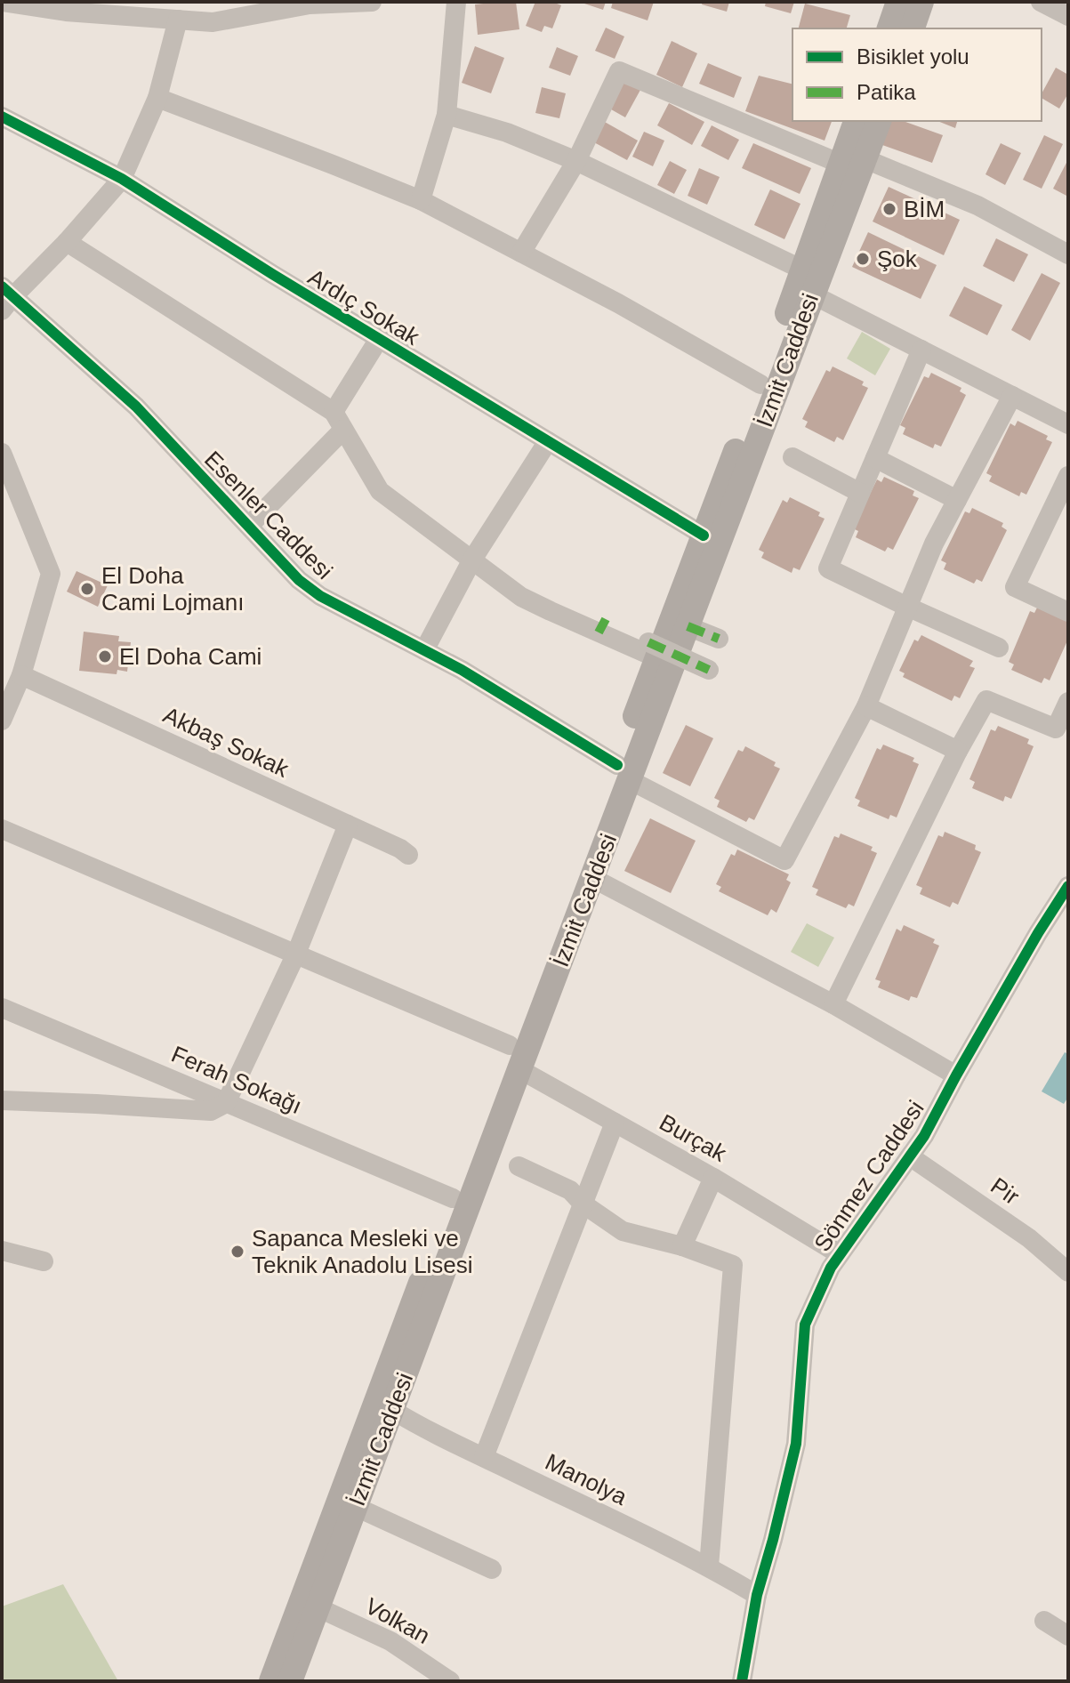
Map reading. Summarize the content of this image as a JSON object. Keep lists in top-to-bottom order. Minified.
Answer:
{"streets":{"main road":["İzmit Caddesi"],"street":["Ardıç Sokak","Esenler Caddesi","Akbaş Sokak","Ferah Sokağı","Burçak","Sönmez Caddesi","Pir","Manolya","Volkan"]},"crossings":[["Ardıç Sokak","İzmit Caddesi"],["İzmit Caddesi","Esenler Caddesi"],["İzmit Caddesi","Ferah Sokağı"],["İzmit Caddesi","Burçak"],["İzmit Caddesi","Manolya"],["İzmit Caddesi","Volkan"],["Burçak","Sönmez Caddesi"],["Sönmez Caddesi","Pir"],["Sönmez Caddesi","Manolya"]],"places":["BİM","Şok","El Doha Cami Lojmanı","El Doha Cami","Sapanca Mesleki ve Teknik Anadolu Lisesi"],"legend":["Bisiklet yolu","Patika"]}
